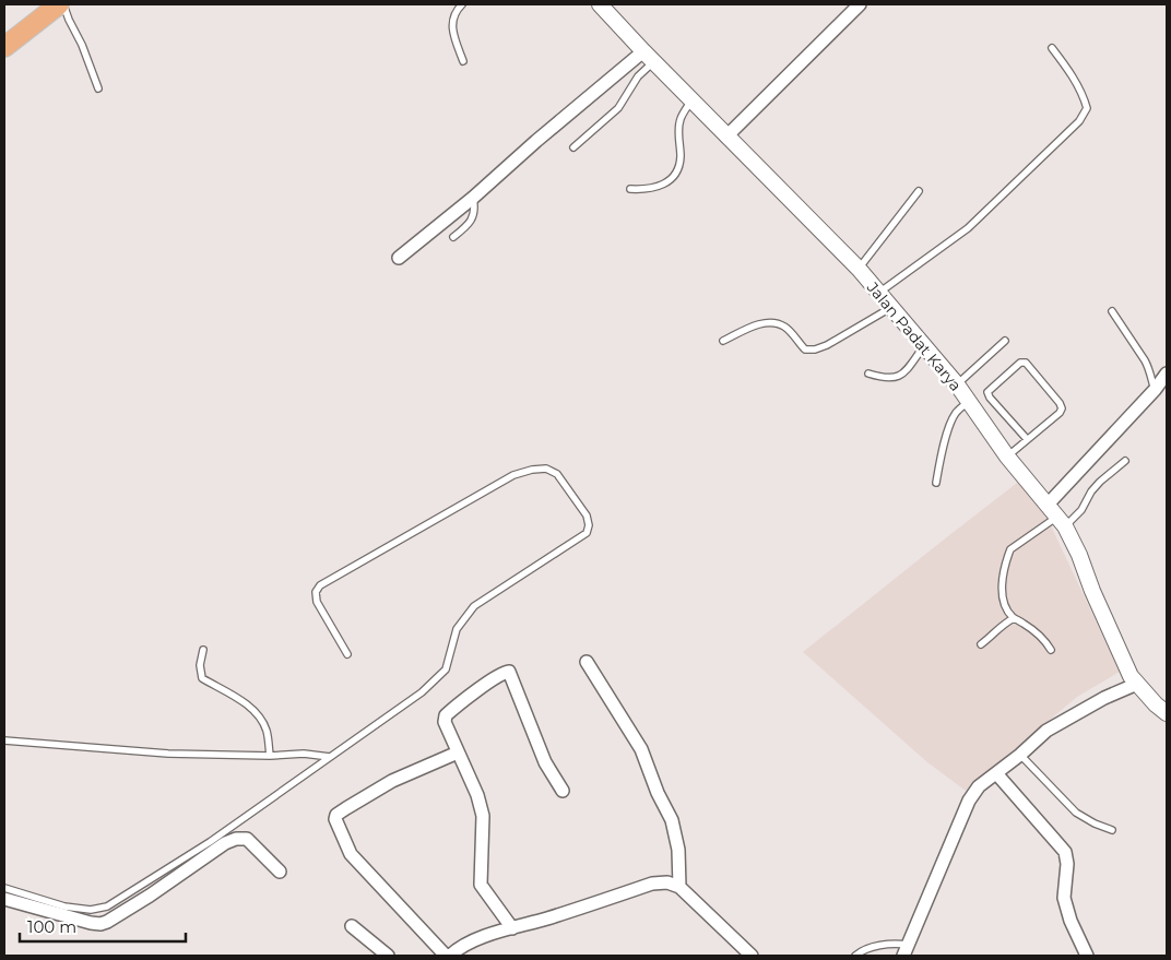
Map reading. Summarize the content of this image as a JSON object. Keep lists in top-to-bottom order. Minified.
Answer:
{"streets":{"street":["Jalan Padat Karya"]},"scale_bar":"100 m"}
